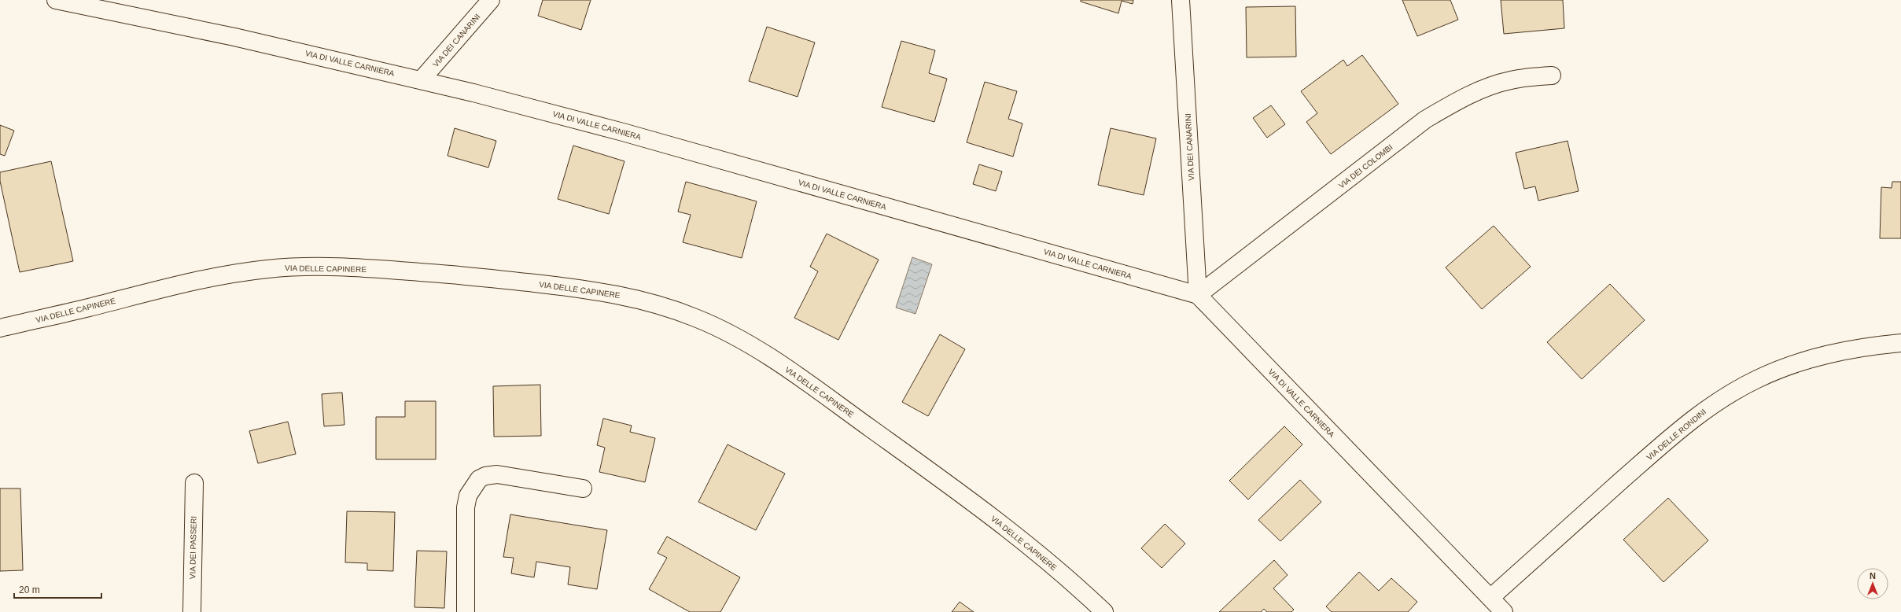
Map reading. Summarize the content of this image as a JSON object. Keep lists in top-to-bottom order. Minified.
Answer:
{"streets":{"street":["VIA DEI CANARINI","VIA DI VALLE CARNIERA","VIA DEI COLOMBI","VIA DELLE CAPINERE","VIA DELLE RONDINI","VIA DEI PASSERI"]},"crossings":[["VIA DEI CANARINI","VIA DI VALLE CARNIERA"],["VIA DEI CANARINI","VIA DEI COLOMBI"],["VIA DI VALLE CARNIERA","VIA DEI COLOMBI"],["VIA DI VALLE CARNIERA","VIA DELLE RONDINI"]],"scale_bar":"20 m","north":"top"}
